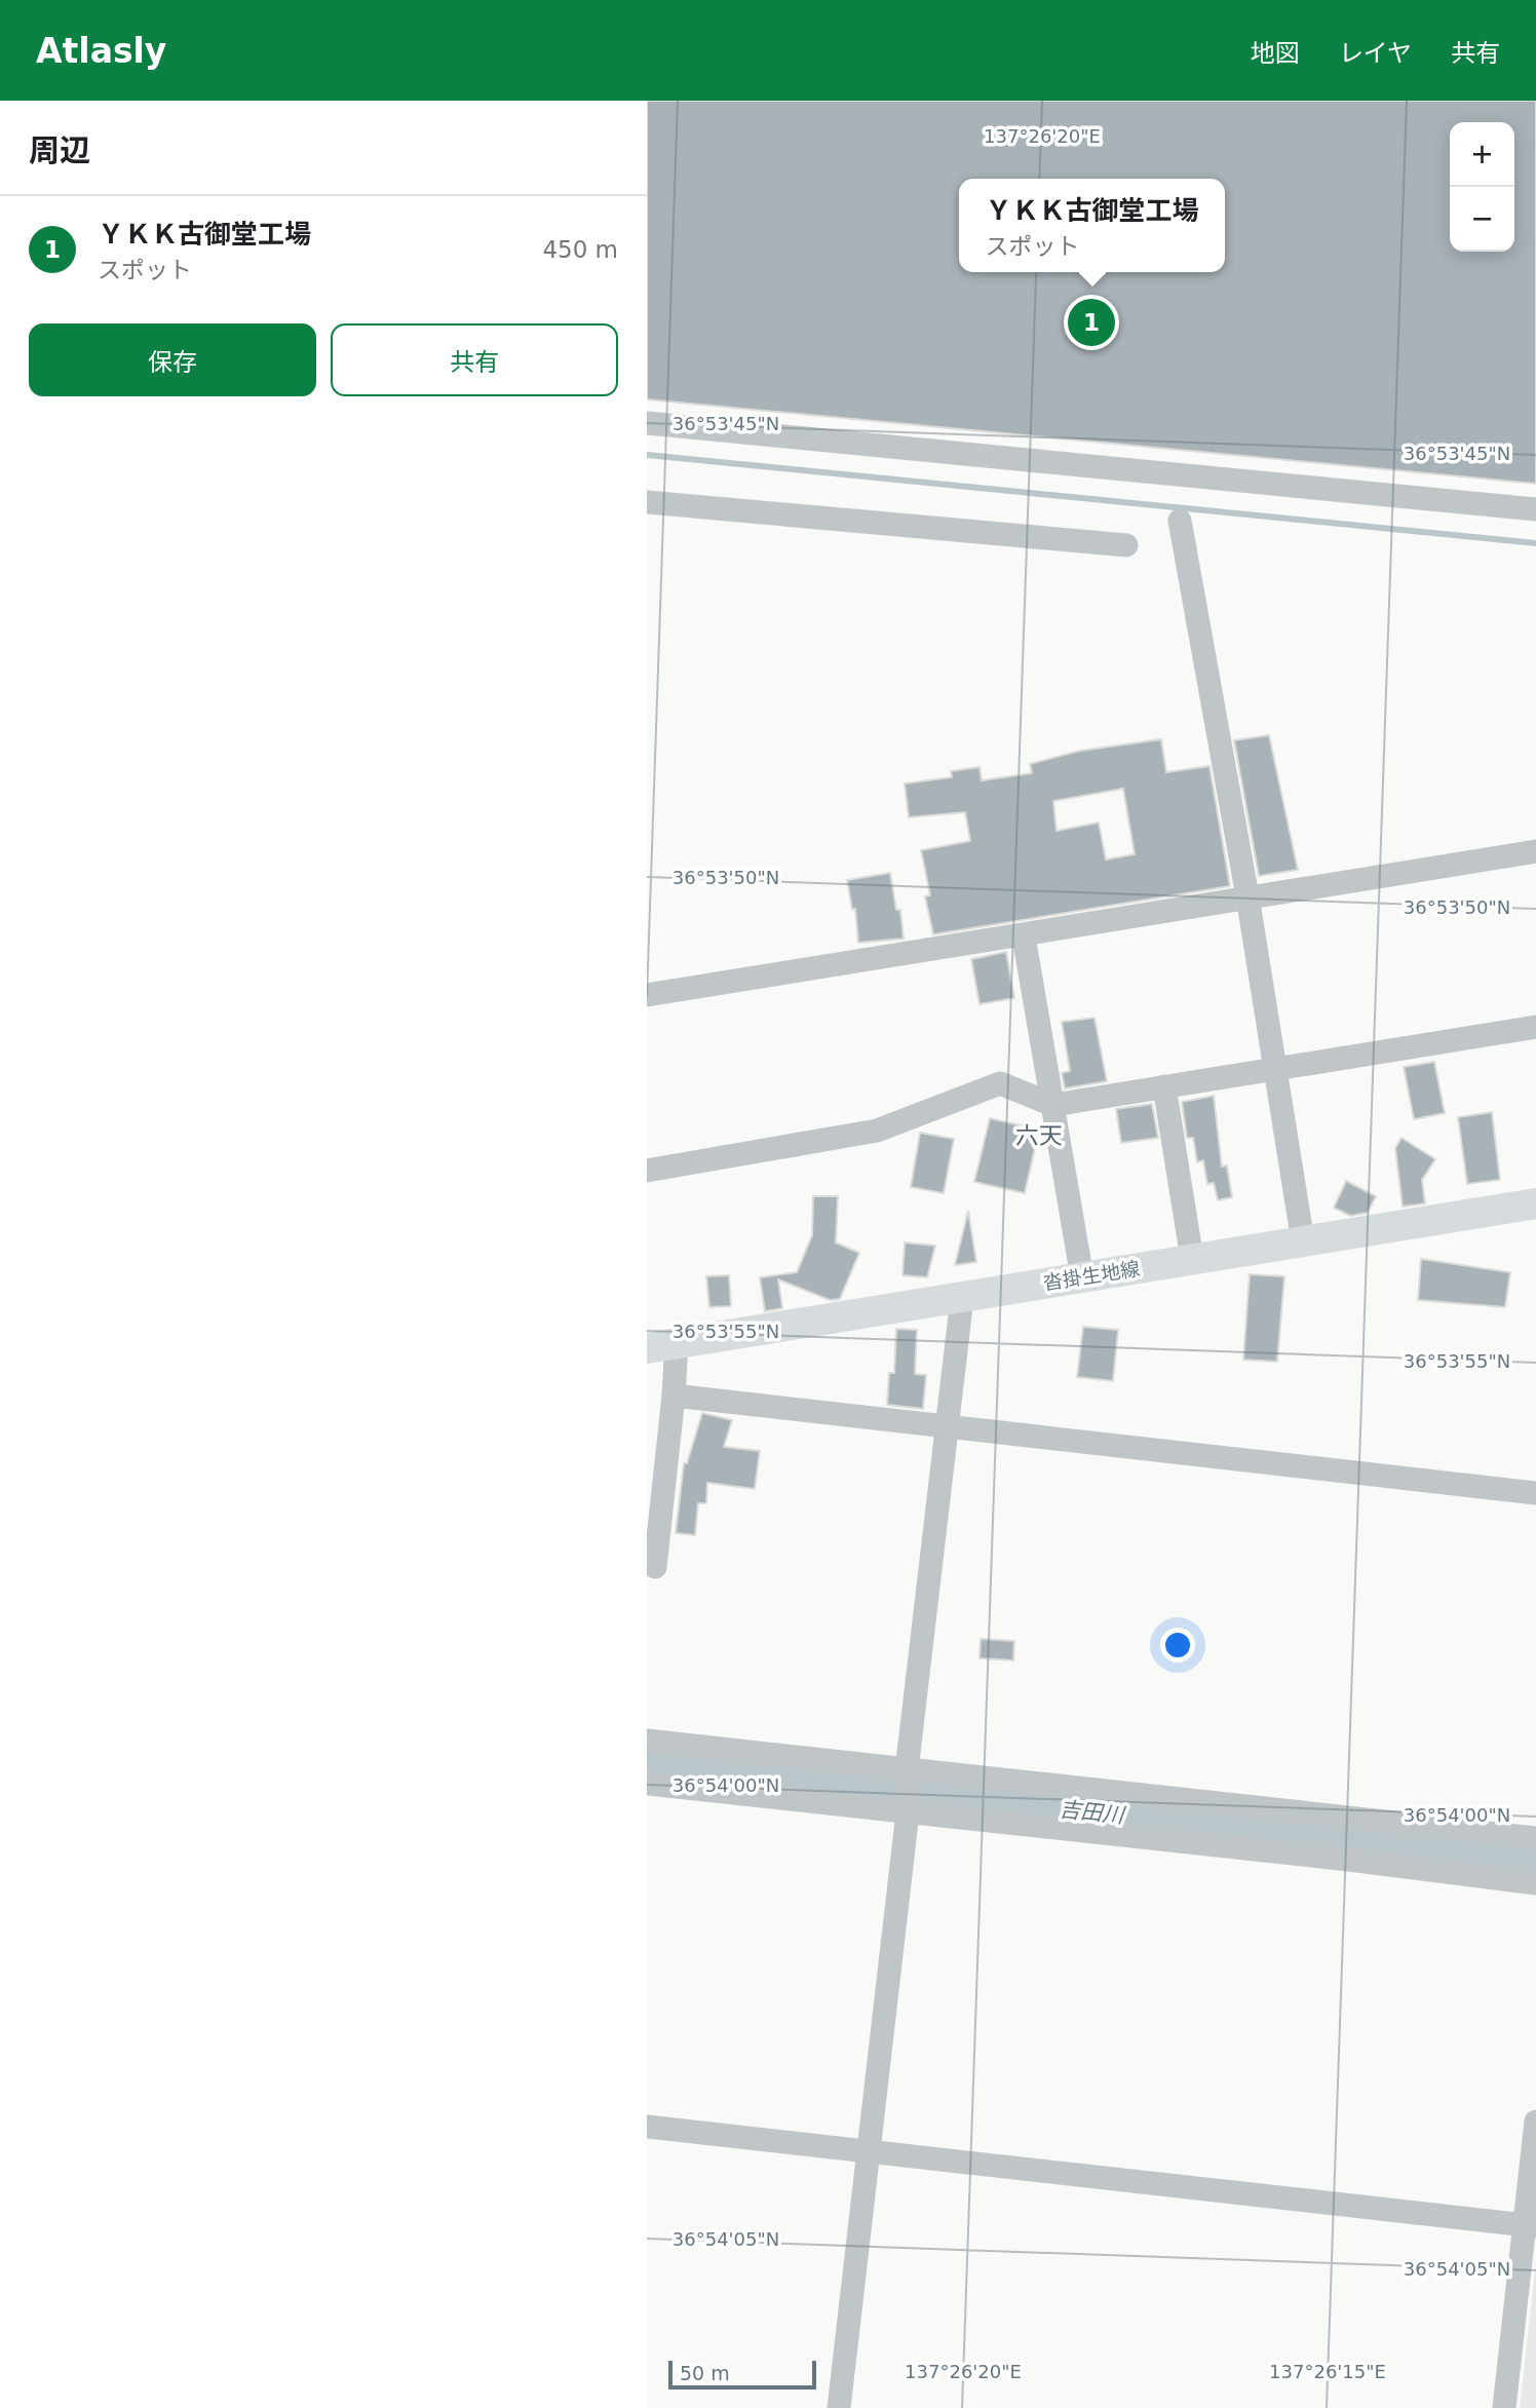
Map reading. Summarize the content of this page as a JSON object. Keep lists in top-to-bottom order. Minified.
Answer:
{"streets":{"main road":["沓掛生地線"]},"districts":["六天"],"water":["吉田川"],"scale_bar":"50 m","page":{"header":"Atlasly","nav":["地図","レイヤ","共有"],"heading":"周辺","map_buttons":["+","−"],"popup":["ＹＫＫ古御堂工場","スポット"],"list":[{"mark":"1","name":"ＹＫＫ古御堂工場","note":"スポット","value":"450 m"}],"pins":"1","buttons":["保存","共有"],"scale":"50 m"},"coordinates":["137°26'20\"E","36°53'45\"N","36°53'50\"N","36°53'55\"N","36°54'00\"N","36°54'05\"N","137°26'15\"E"]}
